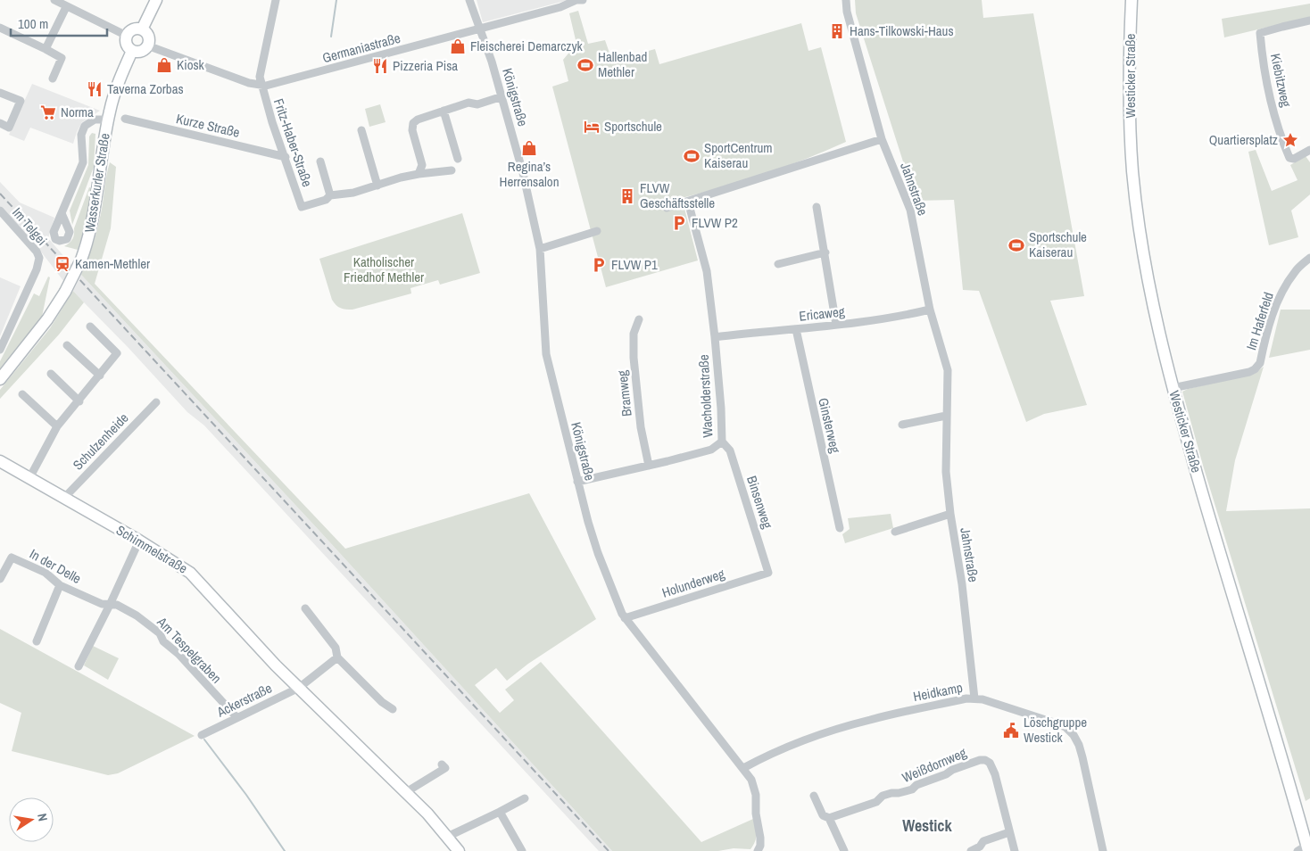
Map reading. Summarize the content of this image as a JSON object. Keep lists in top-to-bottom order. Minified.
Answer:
{"streets":{"street":["Germaniastraße","Westicker Straße","Kiebitzweg","Königstraße","Kurze Straße","Fritz-Haber-Straße","Wasserkurler Straße","Jahnstraße","Im Telgei","Ericaweg","Im Haferfeld","Bramweg","Wacholderstraße","Ginsterweg","Schulzenheide","Binsenweg","Schimmelstraße","In der Delle","Holunderweg","Am Tespelgraben","Heidkamp","Ackerstraße","Weißdornweg"]},"crossings":[["Germaniastraße","Königstraße"],["Germaniastraße","Fritz-Haber-Straße"],["Germaniastraße","Wasserkurler Straße"],["Westicker Straße","Im Haferfeld"],["Königstraße","Wacholderstraße"],["Königstraße","Holunderweg"],["Königstraße","Heidkamp"],["Kurze Straße","Fritz-Haber-Straße"],["Jahnstraße","Ericaweg"],["Jahnstraße","Heidkamp"],["Ericaweg","Wacholderstraße"],["Ericaweg","Ginsterweg"],["Bramweg","Wacholderstraße"],["Wacholderstraße","Binsenweg"],["Schulzenheide","Schimmelstraße"],["Binsenweg","Holunderweg"],["Schimmelstraße","Ackerstraße"],["In der Delle","Am Tespelgraben"],["Am Tespelgraben","Ackerstraße"]],"districts":["Westick"],"parks":["Katholischer Friedhof Methler"],"places":{"building":["Hans-Tilkowski-Haus","FLVW Geschäftsstelle"],"shop":["Fleischerei Demarczyk","Kiosk","Regina’s Herrensalon"],"sports":["Hallenbad Methler","SportCentrum Kaiserau","Sportschule Kaiserau"],"restaurant":["Pizzeria Pisa","Taverna Zorbas"],"supermarket":["Norma"],"hotel":["Sportschule"],"place":["Quartiersplatz"],"parking":["FLVW P2","FLVW P1"],"station":["Kamen-Methler"],"public building":["Löschgruppe Westick"]},"scale_bar":"100 m","north":"right"}
